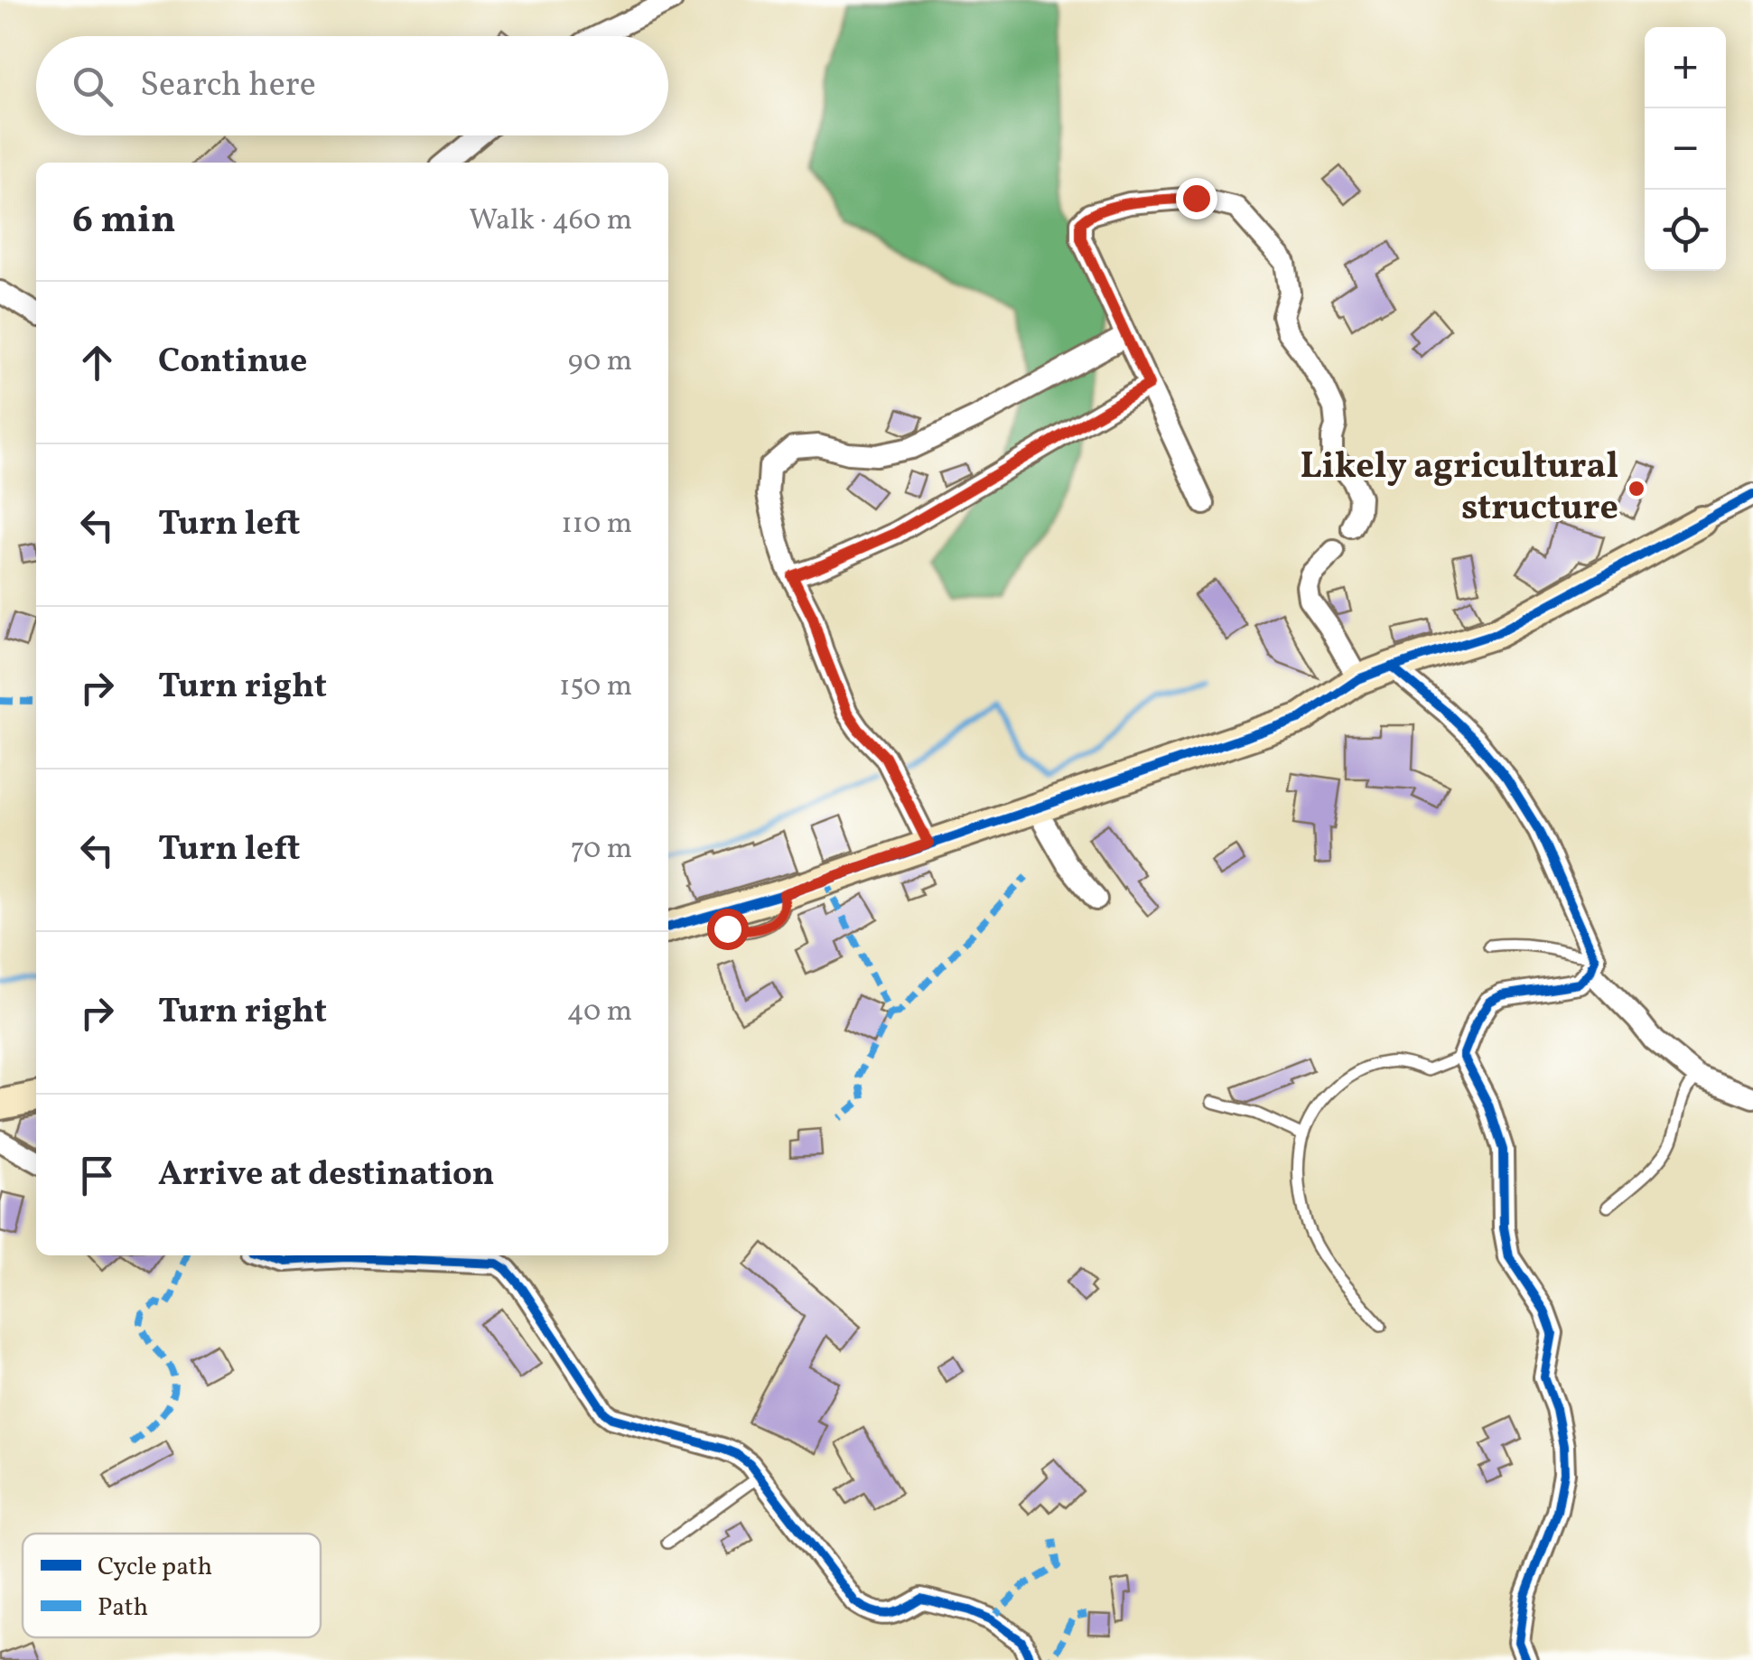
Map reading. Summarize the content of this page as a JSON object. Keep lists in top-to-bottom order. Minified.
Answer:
{"places":["Likely agricultural structure"],"legend":["Cycle path","Path"],"page":{"map_buttons":["+","−"],"search":"Search here","heading":["6 min","Walk · 460 m"],"list":[["Continue","90 m"],["Turn left","110 m"],["Turn right","150 m"],["Turn left","70 m"],["Turn right","40 m"],"Arrive at destination"]}}
